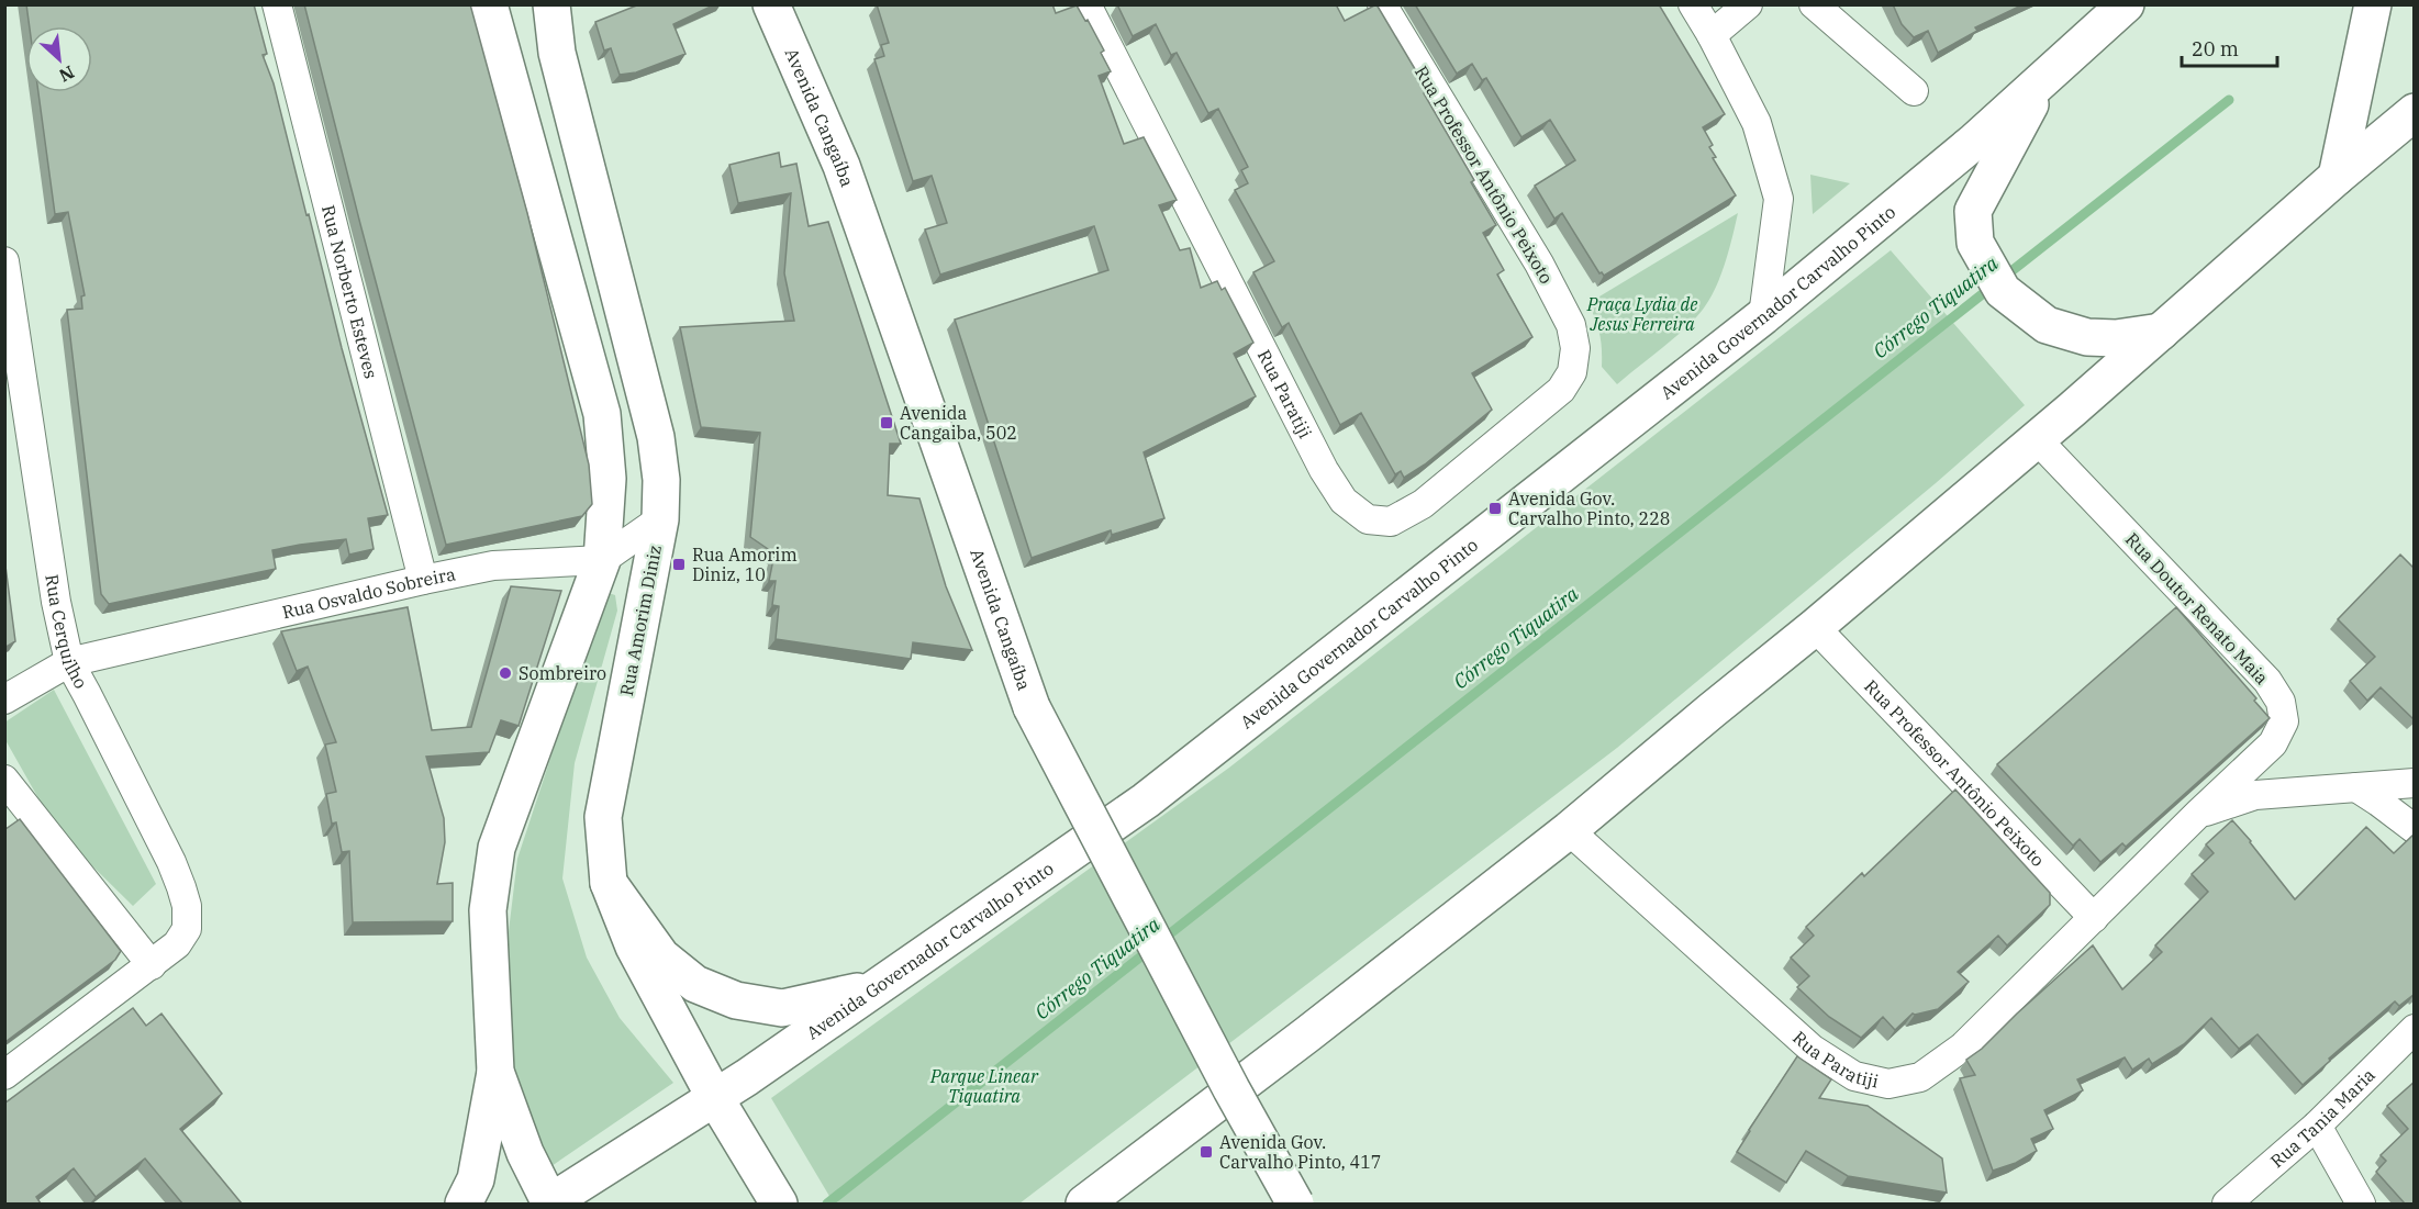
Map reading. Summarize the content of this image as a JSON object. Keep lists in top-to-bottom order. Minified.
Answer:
{"streets":{"main road":["Avenida Cangaíba","Avenida Governador Carvalho Pinto","Rua Amorim Diniz"],"street":["Rua Professor Antônio Peixoto","Rua Norberto Esteves","Rua Paratiji","Rua Osvaldo Sobreira","Rua Doutor Renato Maia","Rua Cerquilho","Rua Tania Maria"]},"crossings":[["Rua Professor Antônio Peixoto","Rua Paratiji"],["Rua Norberto Esteves","Rua Osvaldo Sobreira"],["Avenida Governador Carvalho Pinto","Rua Amorim Diniz"],["Rua Paratiji","Rua Doutor Renato Maia"],["Rua Osvaldo Sobreira","Rua Cerquilho"]],"water":["Córrego Tiquatira"],"parks":["Praça Lydia de Jesus Ferreira","Parque Linear Tiquatira"],"places":{"transit":["Avenida Cangaiba, 502","Avenida Gov. Carvalho Pinto, 228","Rua Amorim Diniz, 10","Avenida Gov. Carvalho Pinto, 417"],"other":["Sombreiro"]},"scale_bar":"20 m","north":"bottom right"}
